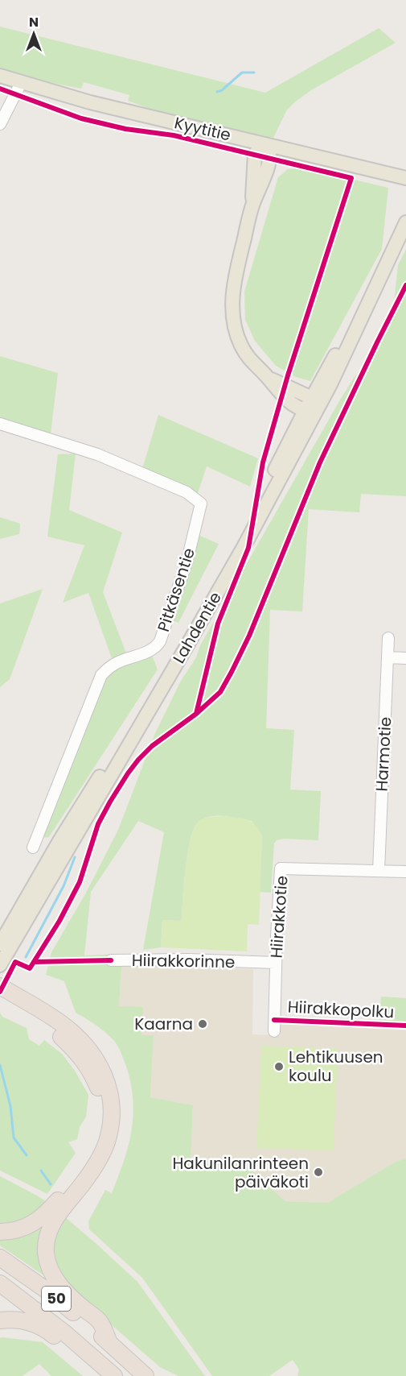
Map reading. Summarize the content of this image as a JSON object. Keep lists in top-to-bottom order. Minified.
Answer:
{"streets":{"highway":["50"],"main road":["Kyytitie","Lahdentie"],"street":["Pitkäsentie","Harmotie","Hiirakkotie","Hiirakkorinne"],"cycle path":["Hiirakkopolku"]},"crossings":[["Harmotie","Hiirakkotie"],["Hiirakkotie","Hiirakkorinne"]],"places":["Kaarna","Lehtikuusen koulu","Hakunilanrinteen päiväkoti"],"north":"top"}
